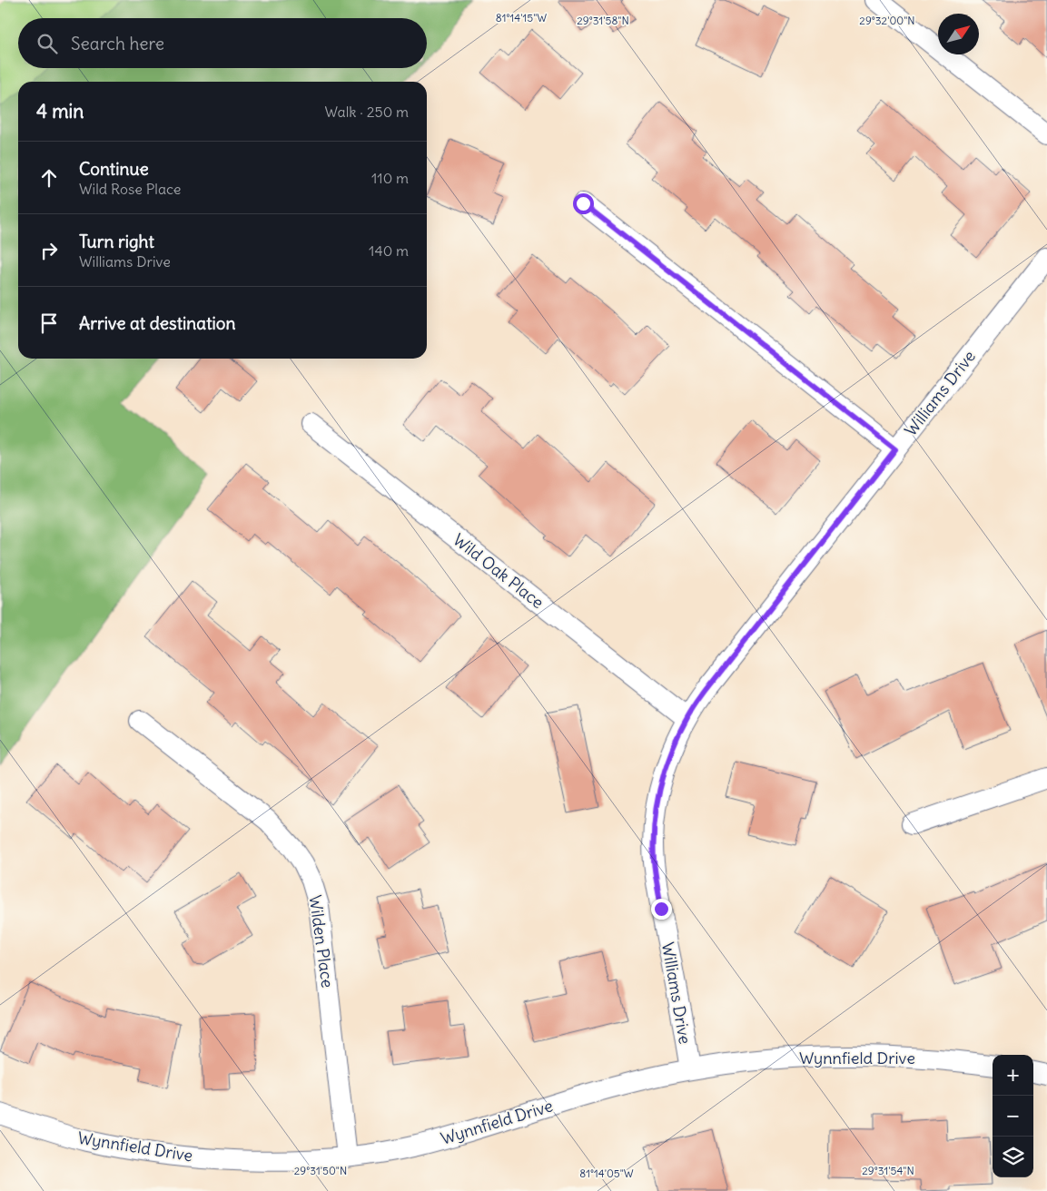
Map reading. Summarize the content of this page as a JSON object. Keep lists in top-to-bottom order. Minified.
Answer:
{"streets":{"street":["Williams Drive","Wild Oak Place","Wilden Place","Wynnfield Drive"]},"crossings":[["Williams Drive","Wild Oak Place"],["Williams Drive","Wynnfield Drive"],["Wilden Place","Wynnfield Drive"]],"north":"top right","page":{"search":"Search here","heading":["4 min","Walk · 250 m"],"list":[["Continue","Wild Rose Place","110 m"],["Turn right","Williams Drive","140 m"],"Arrive at destination"],"map_buttons":["+","−"]},"coordinates":["81°14'15\"W","29°31'58\"N","29°32'00\"N","29°31'50\"N","29°31'54\"N","81°14'05\"W"]}
